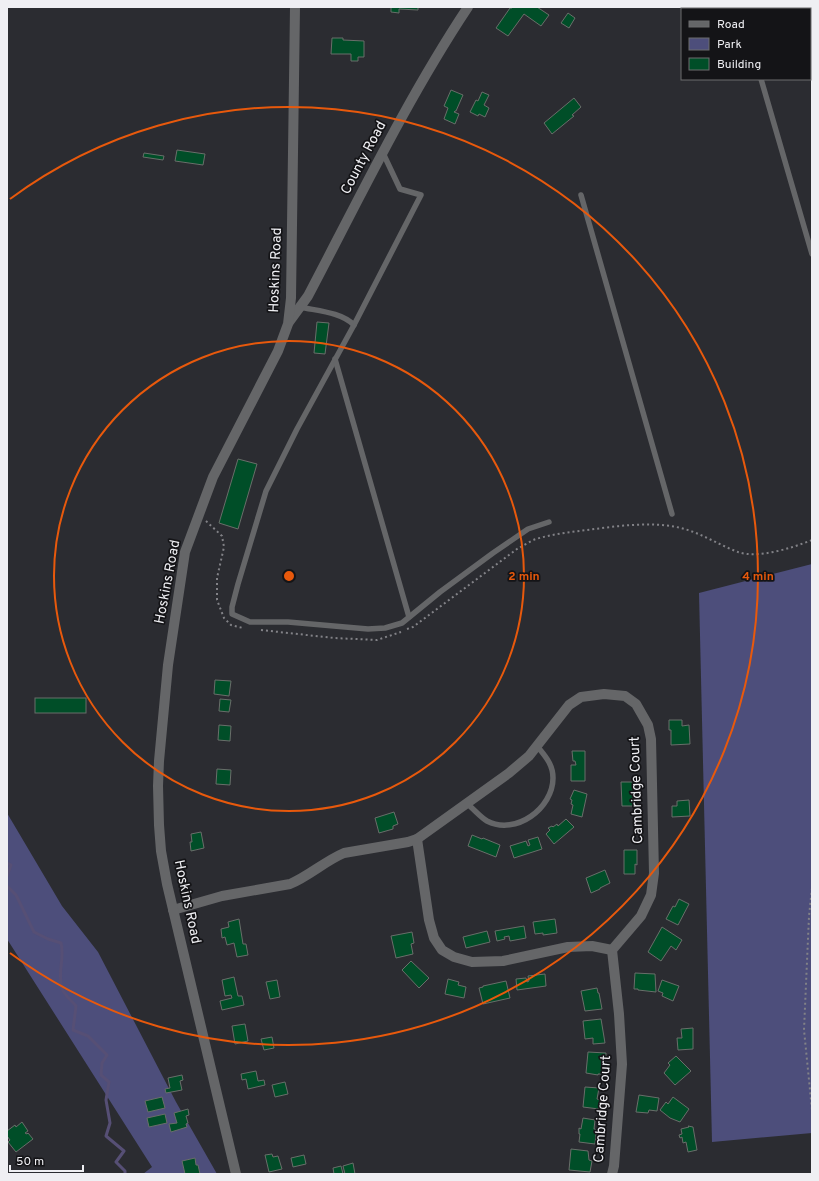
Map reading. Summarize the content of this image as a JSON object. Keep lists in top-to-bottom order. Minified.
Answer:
{"streets":{"street":["County Road","Hoskins Road","Cambridge Court"]},"crossings":[["County Road","Hoskins Road"],["Hoskins Road","Cambridge Court"]],"legend":["Road","Park","Building"],"scale_bar":"50 m","rings":["2 min","4 min"]}
